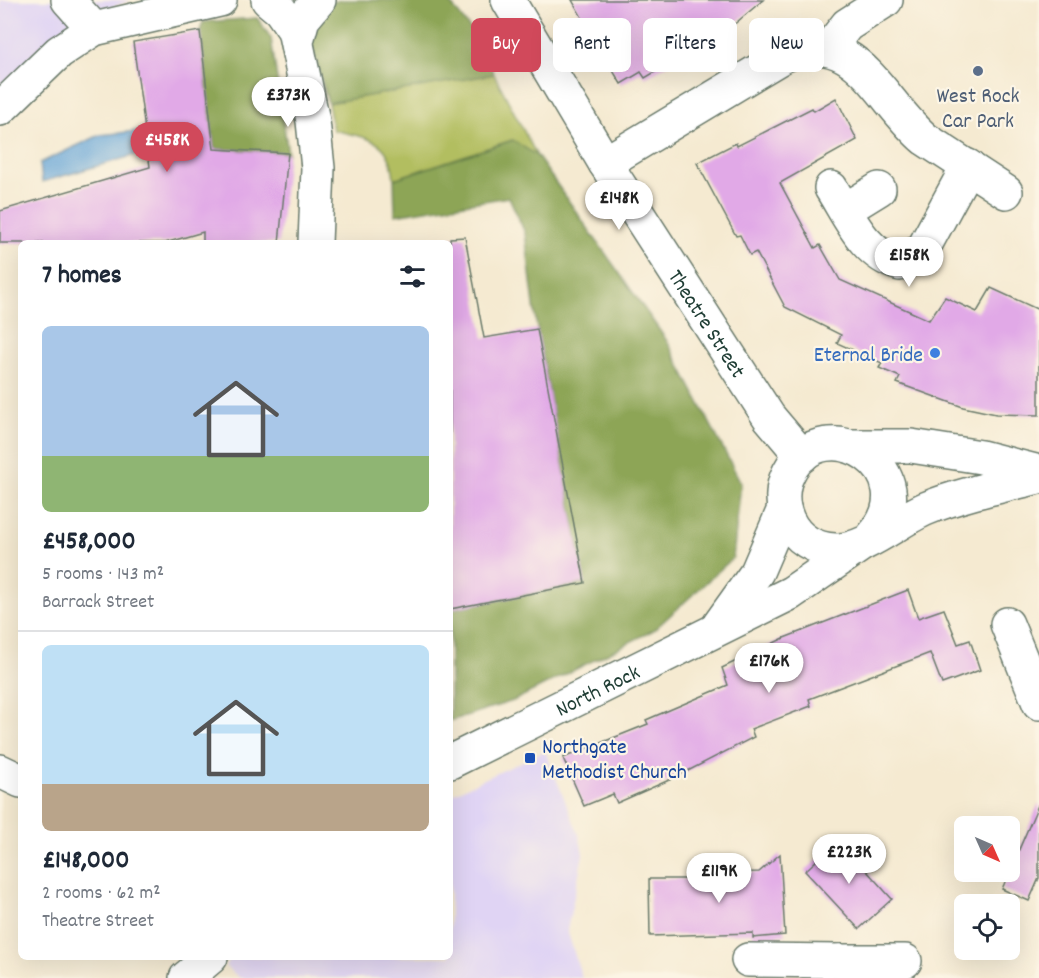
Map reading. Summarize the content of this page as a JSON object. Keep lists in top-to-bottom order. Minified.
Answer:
{"streets":{"street":["Theatre Street","North Rock"]},"crossings":[["Theatre Street","North Rock"]],"places":{"other":["West Rock Car Park","Eternal Bride"],"transit":["Northgate Methodist Church"]},"north":"bottom right","page":{"chip":["Buy","Rent","Filters","New"],"price":["£373K","£458K","£148K","£158K","£176K","£223K","£119K"],"heading":"7 homes","list":[{"name":"£458,000","note":"5 rooms · 143 m² · Barrack Street"},{"name":"£148,000","note":"2 rooms · 62 m² · Theatre Street"}]}}
